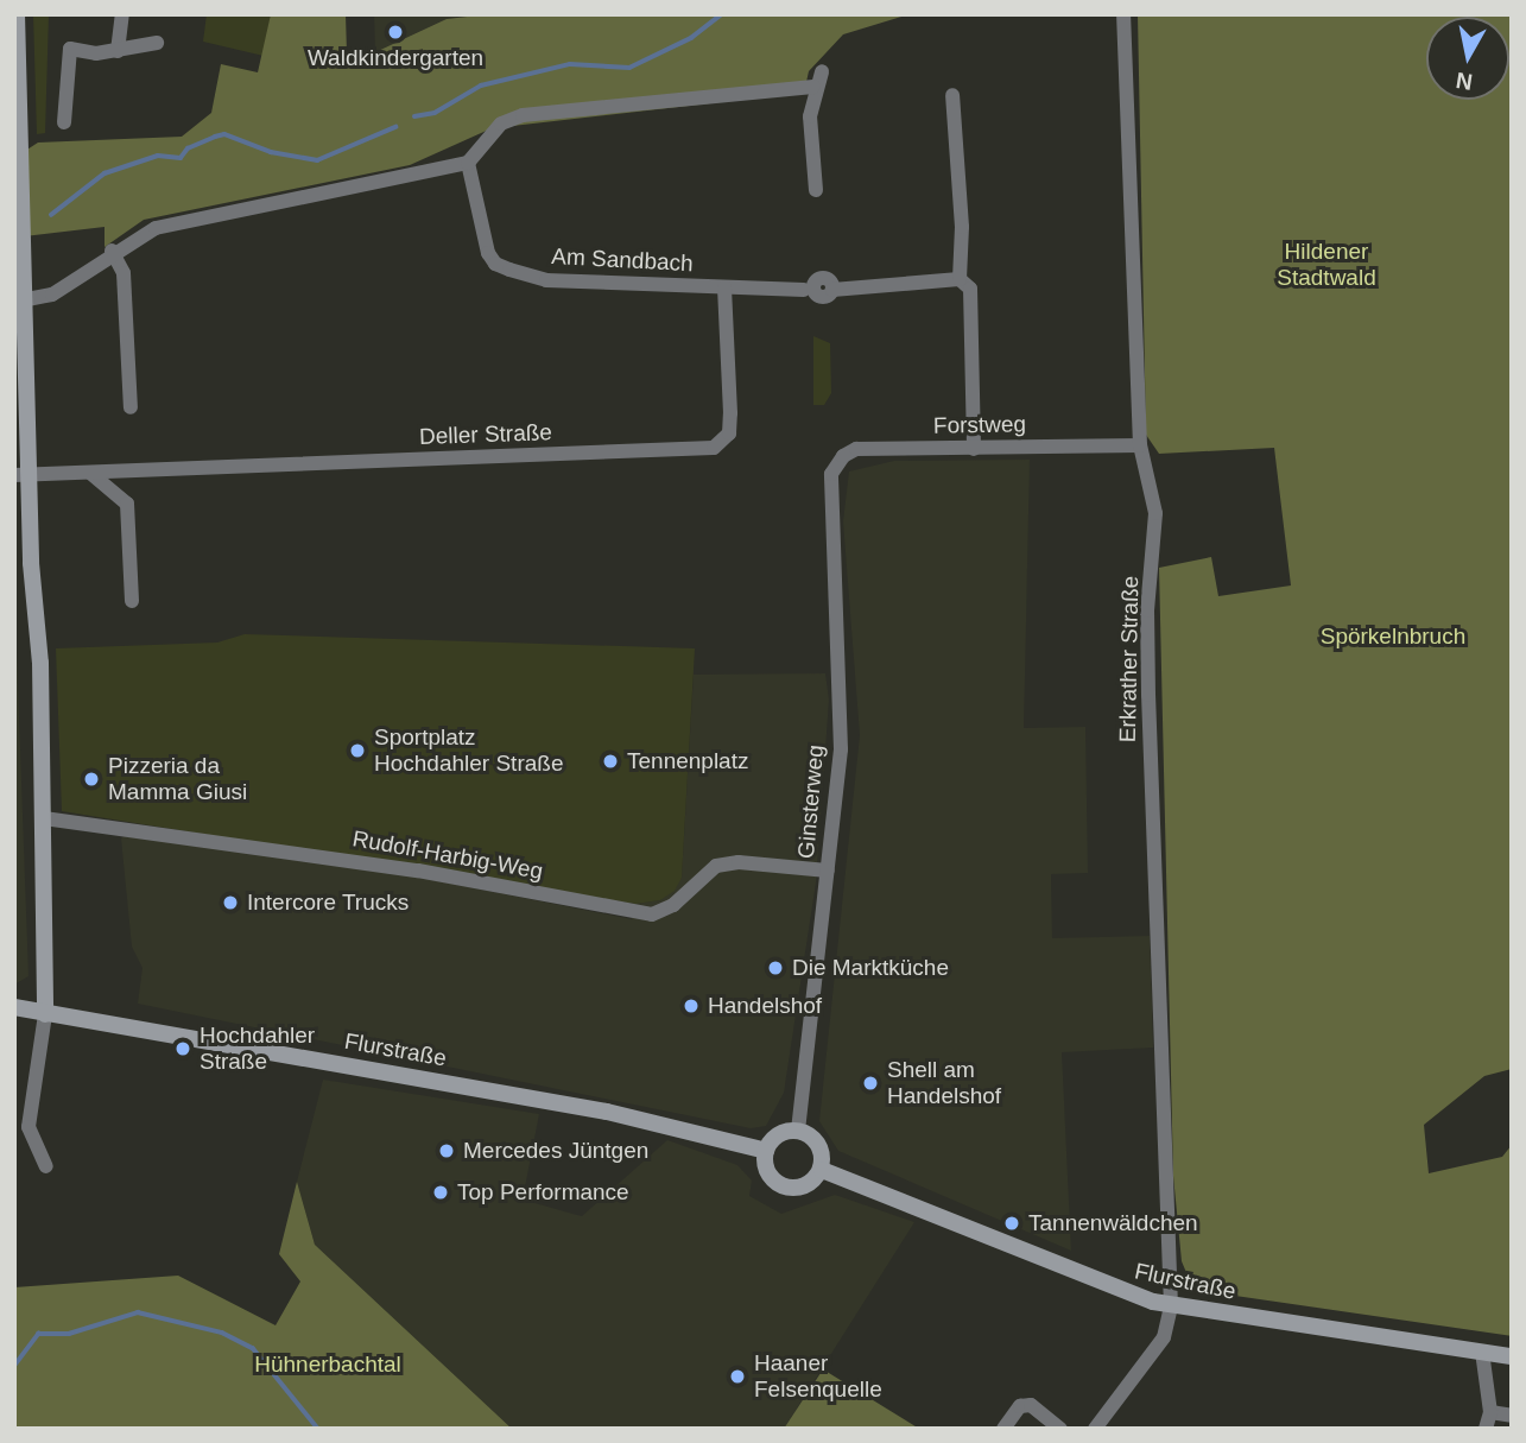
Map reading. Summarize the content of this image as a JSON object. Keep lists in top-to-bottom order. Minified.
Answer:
{"streets":{"main road":["Flurstraße"],"street":["Am Sandbach","Forstweg","Deller Straße","Erkrather Straße","Ginsterweg","Rudolf-Harbig-Weg"]},"crossings":[["Am Sandbach","Deller Straße"],["Forstweg","Erkrather Straße"],["Forstweg","Ginsterweg"],["Erkrather Straße","Flurstraße"],["Ginsterweg","Rudolf-Harbig-Weg"],["Ginsterweg","Flurstraße"]],"parks":["Hildener Stadtwald","Spörkelnbruch","Hühnerbachtal"],"places":["Waldkindergarten","Sportplatz Hochdahler Straße","Tennenplatz","Pizzeria da Mamma Giusi","Intercore Trucks","Die Marktküche","Handelshof","Hochdahler Straße","Shell am Handelshof","Mercedes Jüntgen","Top Performance","Tannenwäldchen","Haaner Felsenquelle"],"north":"bottom"}
